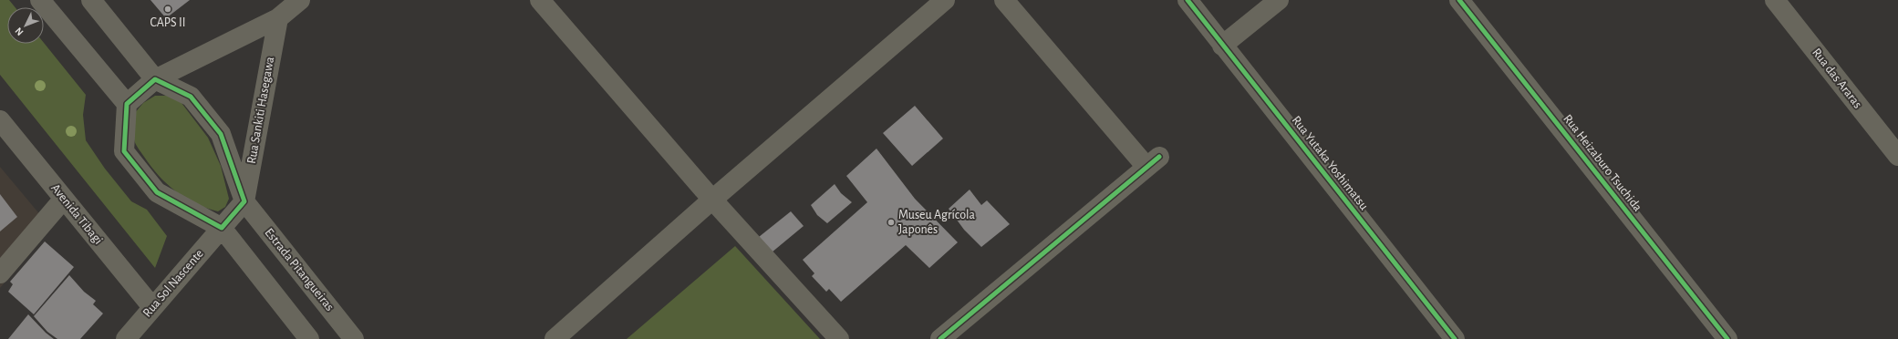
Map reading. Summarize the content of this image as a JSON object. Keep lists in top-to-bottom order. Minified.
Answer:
{"streets":{"street":["Rua das Araras","Rua Sankiti Hasegawa","Rua Yutaka Yoshimatsu","Rua Heizaburo Tsuchida","Avenida Tibagi","Estrada Pitangueiras","Rua Sol Nascente"]},"crossings":[["Rua Sankiti Hasegawa","Estrada Pitangueiras"],["Rua Sankiti Hasegawa","Rua Sol Nascente"],["Avenida Tibagi","Rua Sol Nascente"],["Estrada Pitangueiras","Rua Sol Nascente"]],"places":["CAPS II","Museu Agrícola Japonês"],"north":"bottom left"}
